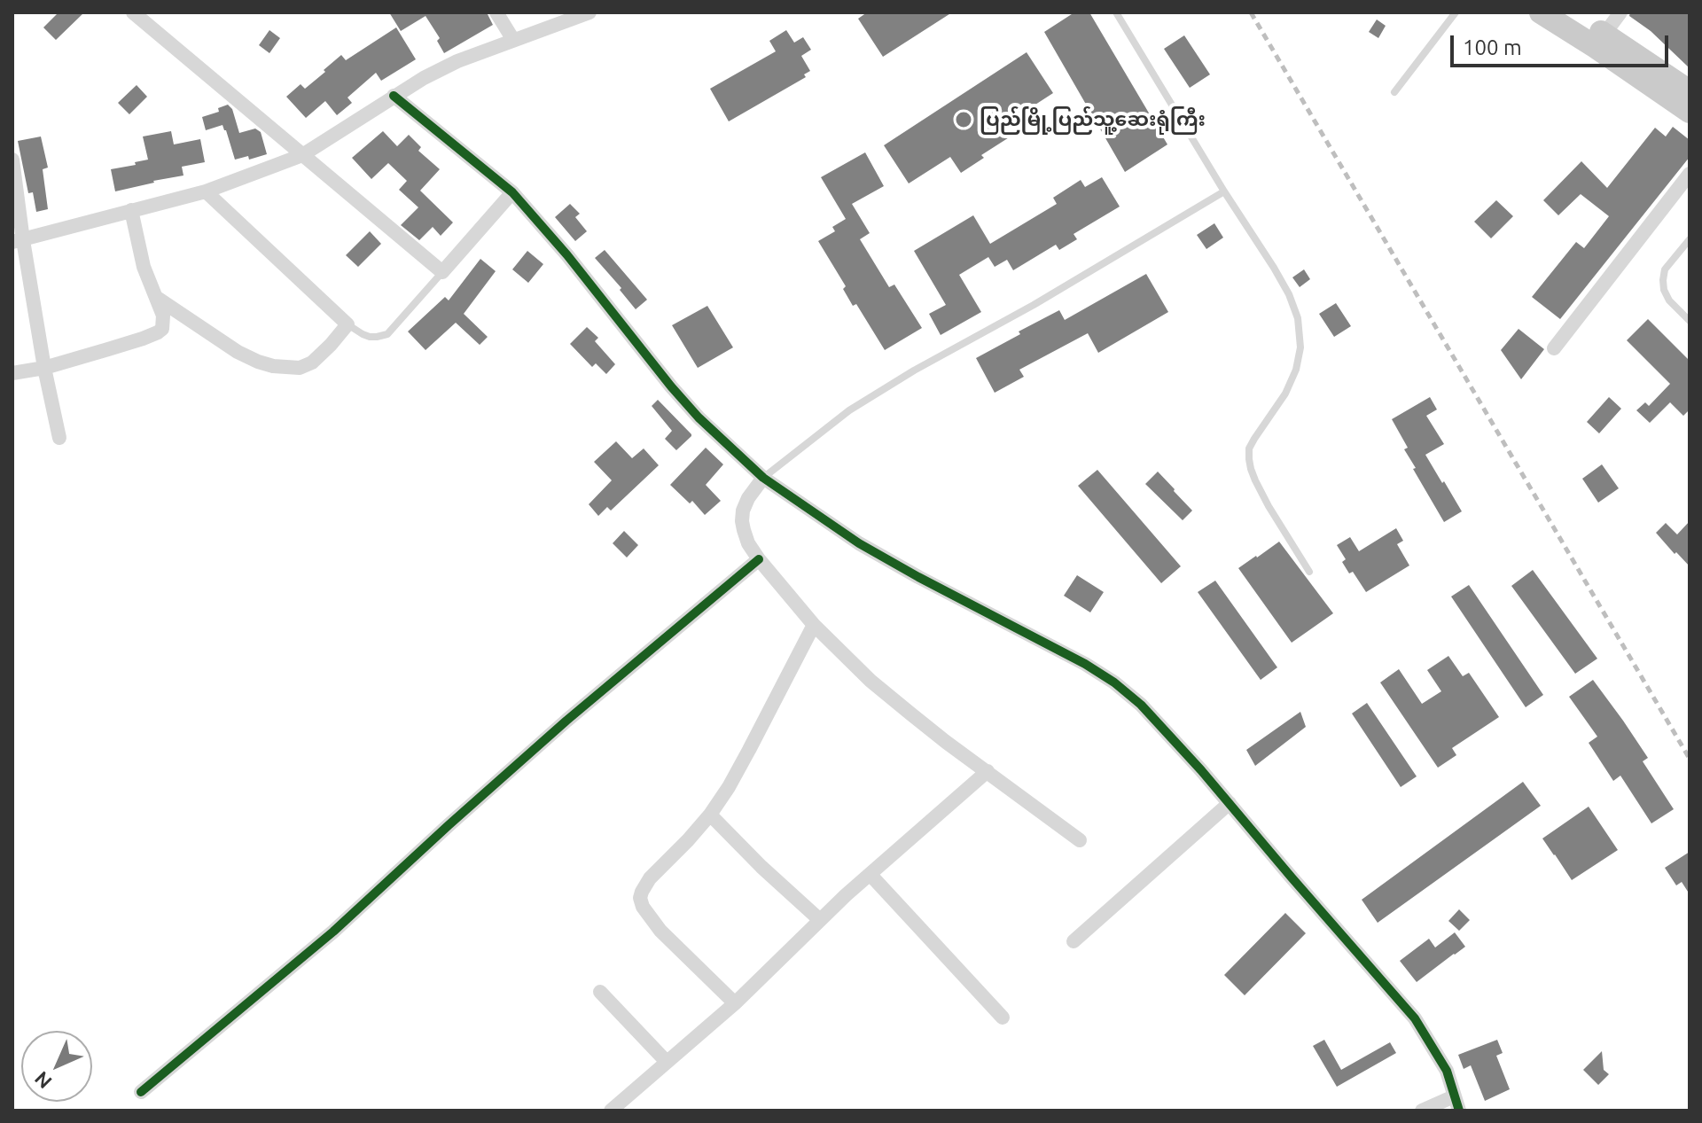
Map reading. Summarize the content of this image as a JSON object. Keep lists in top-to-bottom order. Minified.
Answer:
{"places":["ပြည်မြို့ပြည်သူ့ဆေးရုံကြီး"],"scale_bar":"100 m","north":"bottom left"}
